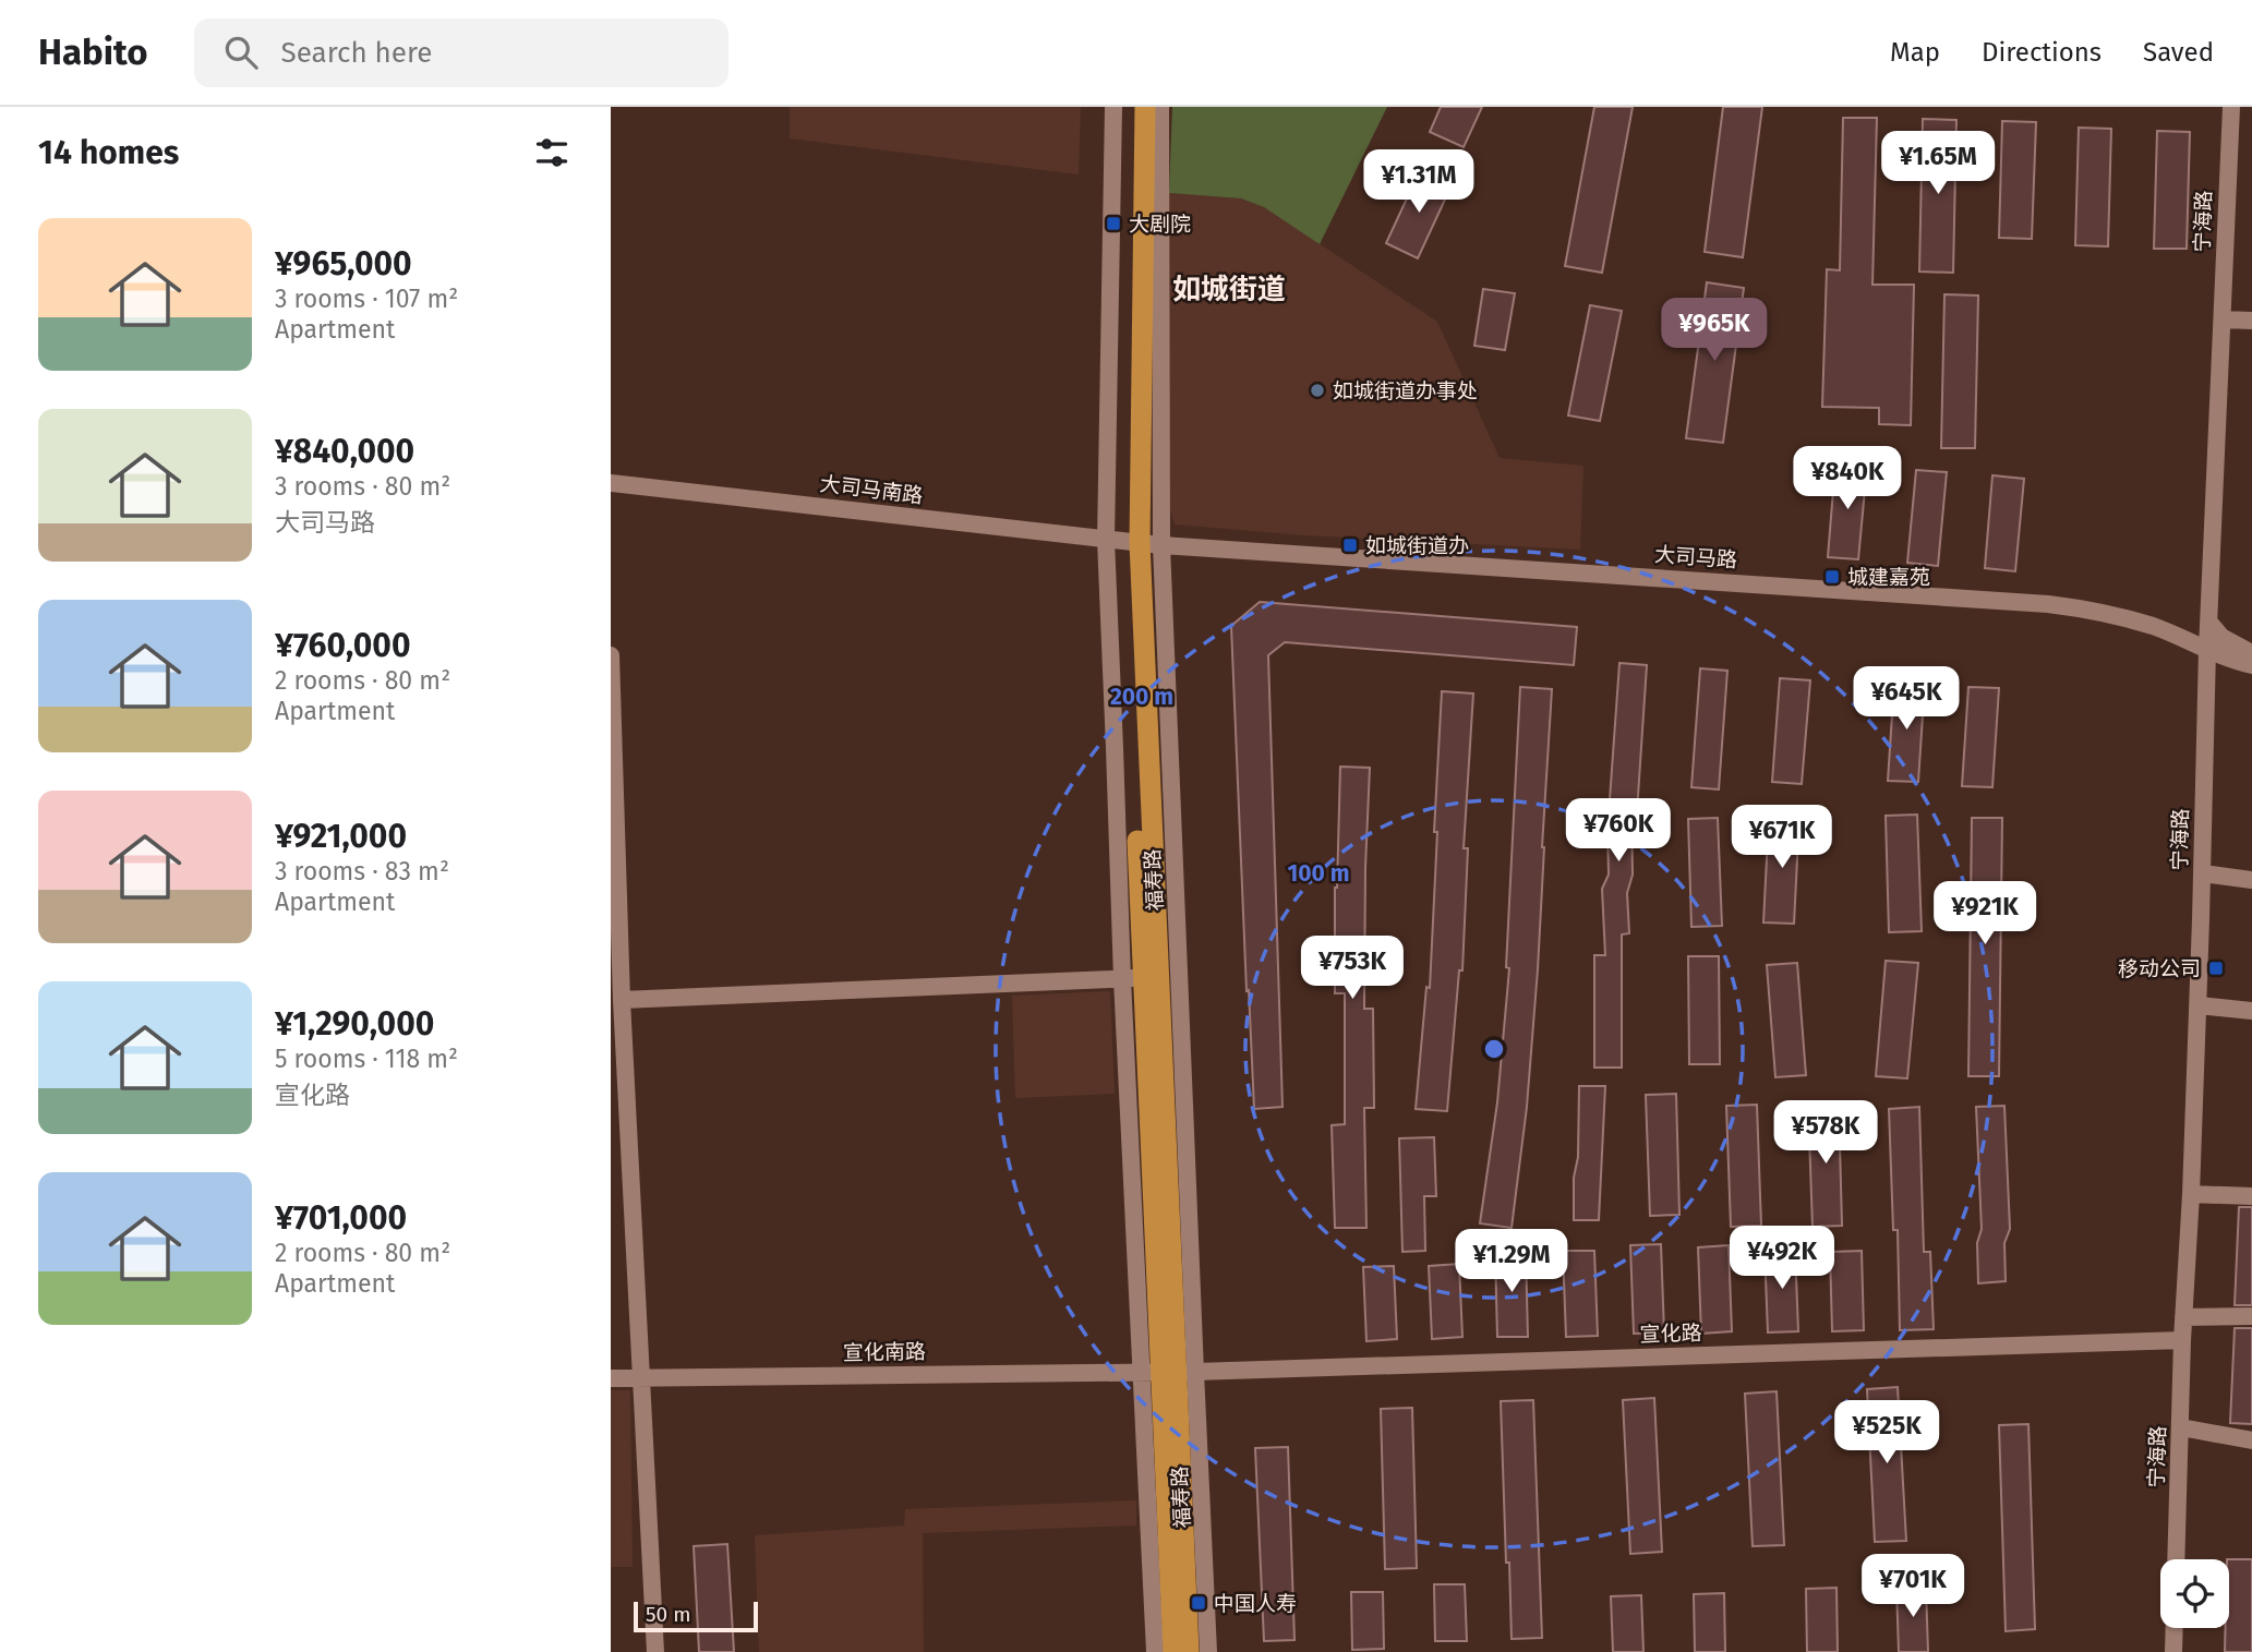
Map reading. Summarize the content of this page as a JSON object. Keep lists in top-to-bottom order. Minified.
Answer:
{"streets":{"main road":["福寿路"],"street":["宁海路","大司马南路","大司马路","宣化路","宣化南路"]},"crossings":[["宁海路","大司马路"],["宁海路","宣化路"],["大司马南路","大司马路"],["大司马南路","福寿路"],["大司马路","福寿路"],["福寿路","宣化路"],["福寿路","宣化南路"],["宣化路","宣化南路"]],"districts":["如城街道"],"places":{"transit":["大剧院","如城街道办","城建嘉苑","移动公司","中国人寿"],"other":["如城街道办事处"]},"scale_bar":"50 m","page":{"header":"Habito","search":"Search here","nav":["Map","Directions","Saved"],"heading":"14 homes","price":["¥1.65M","¥1.31M","¥965K","¥840K","¥645K","¥760K","¥671K","¥921K","¥753K","¥578K","¥492K","¥1.29M","¥525K","¥701K"],"list":[{"name":"¥965,000","note":"3 rooms · 107 m² · Apartment"},{"name":"¥840,000","note":"3 rooms · 80 m² · 大司马路"},{"name":"¥760,000","note":"2 rooms · 80 m² · Apartment"},{"name":"¥921,000","note":"3 rooms · 83 m² · Apartment"},{"name":"¥1,290,000","note":"5 rooms · 118 m² · 宣化路"},{"name":"¥701,000","note":"2 rooms · 80 m² · Apartment"}],"scale":"50 m"},"rings":["200 m","100 m"]}
